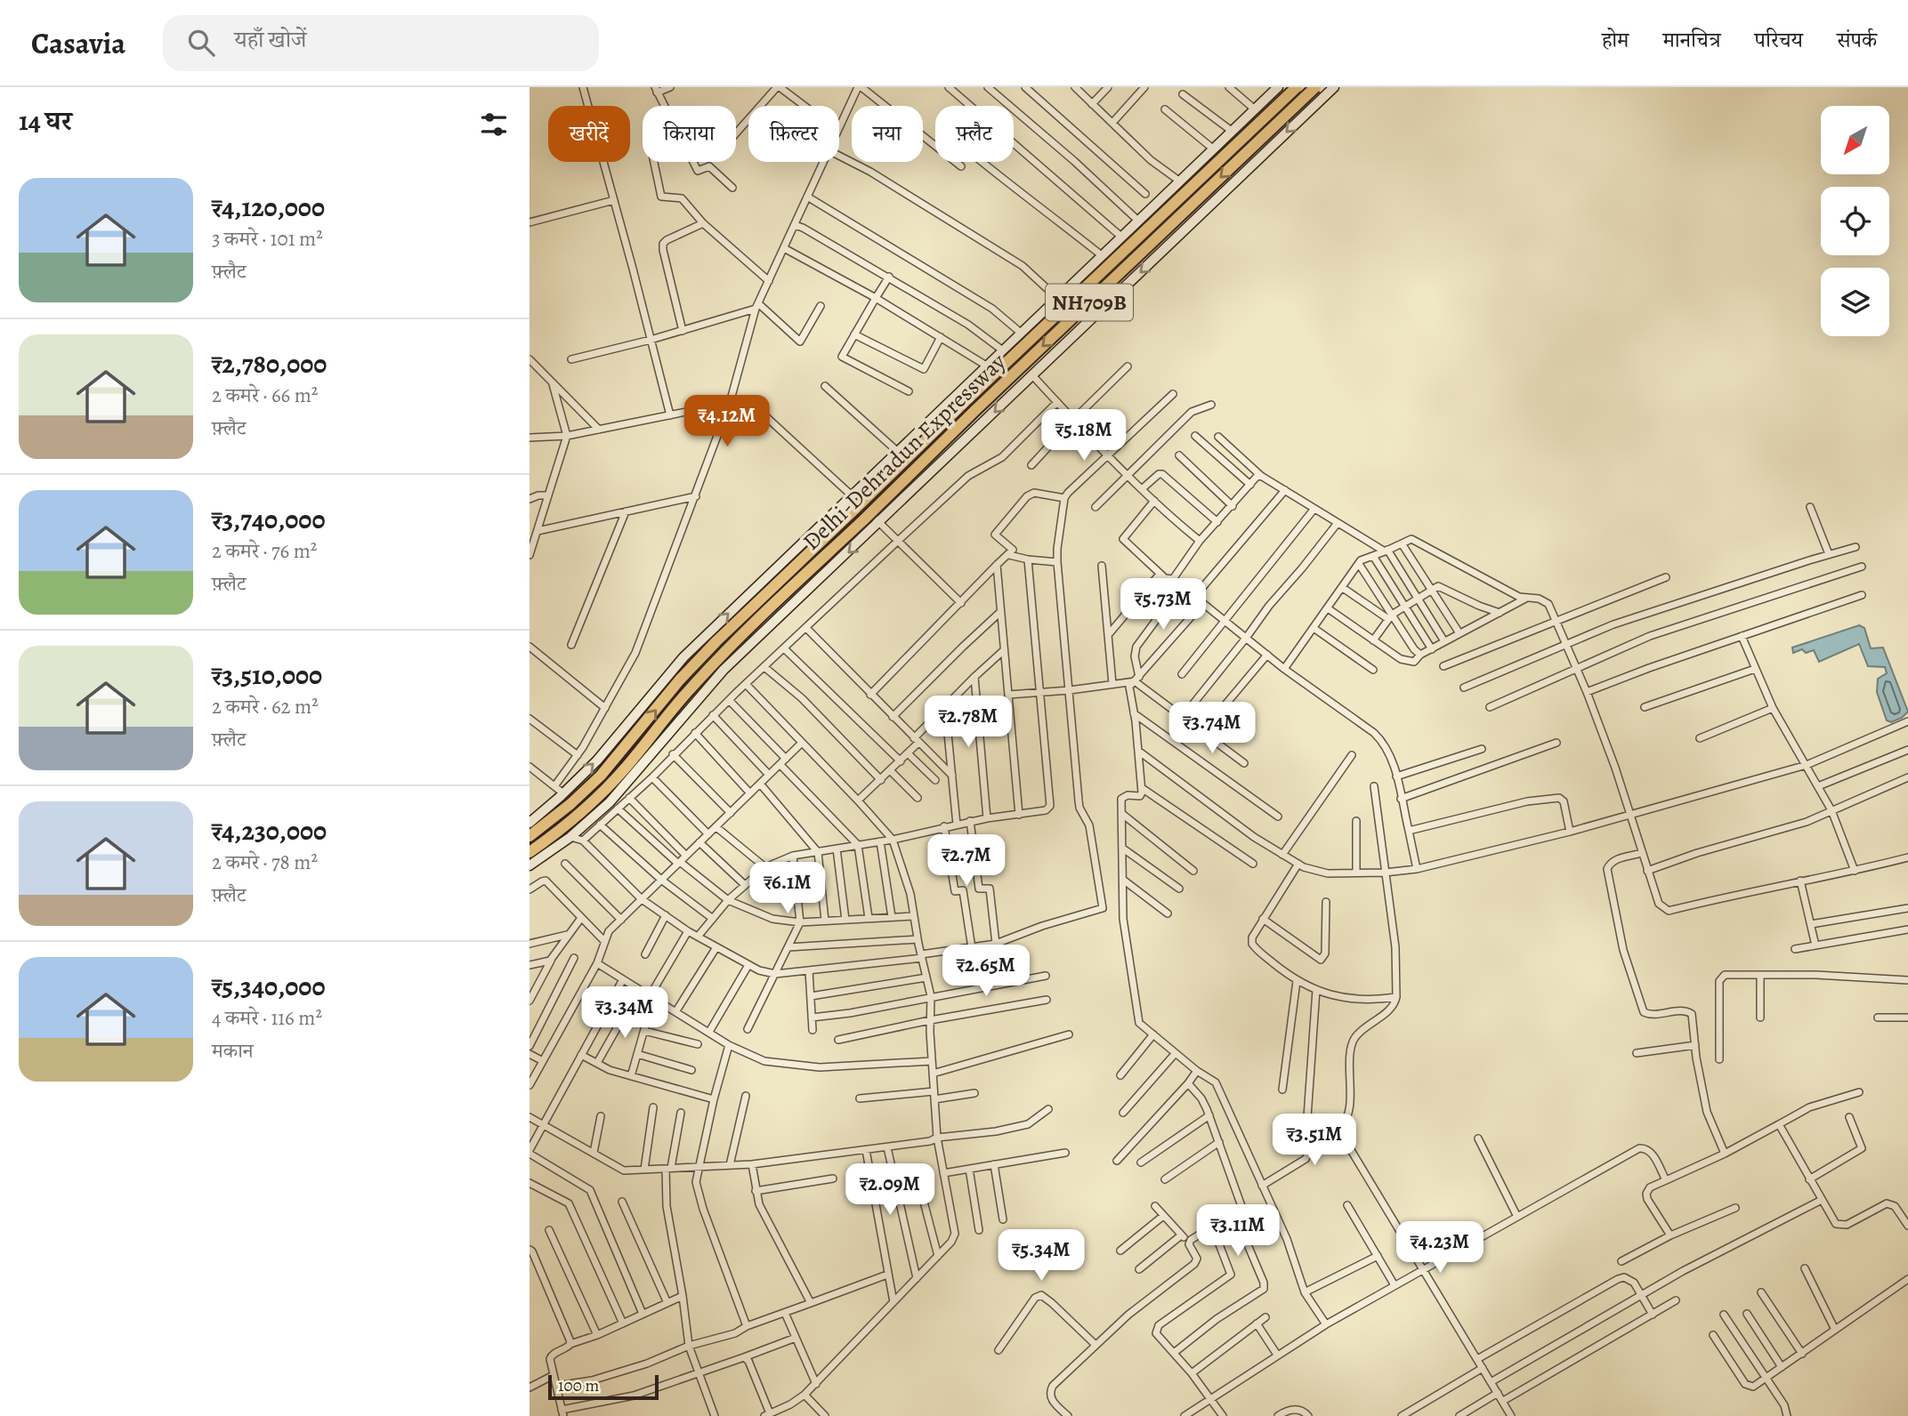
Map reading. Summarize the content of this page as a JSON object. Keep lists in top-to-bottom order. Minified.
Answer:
{"streets":{"highway":["NH709B","Delhi-Dehradun Expressway"]},"scale_bar":"100 m","north":"bottom left","page":{"header":"Casavia","search":"यहाँ खोजें","nav":["होम","मानचित्र","परिचय","संपर्क"],"heading":"14 घर","chip":["खरीदें","किराया","फ़िल्टर","नया","फ़्लैट"],"list":[{"name":"₹4,120,000","note":"3 कमरे · 101 m² · फ़्लैट"},{"name":"₹2,780,000","note":"2 कमरे · 66 m² · फ़्लैट"},{"name":"₹3,740,000","note":"2 कमरे · 76 m² · फ़्लैट"},{"name":"₹3,510,000","note":"2 कमरे · 62 m² · फ़्लैट"},{"name":"₹4,230,000","note":"2 कमरे · 78 m² · फ़्लैट"},{"name":"₹5,340,000","note":"4 कमरे · 116 m² · मकान"}],"price":["₹4.12M","₹5.18M","₹5.73M","₹2.78M","₹3.74M","₹2.7M","₹6.1M","₹2.65M","₹3.34M","₹3.51M","₹2.09M","₹3.11M","₹4.23M","₹5.34M"],"scale":"100 m"}}
